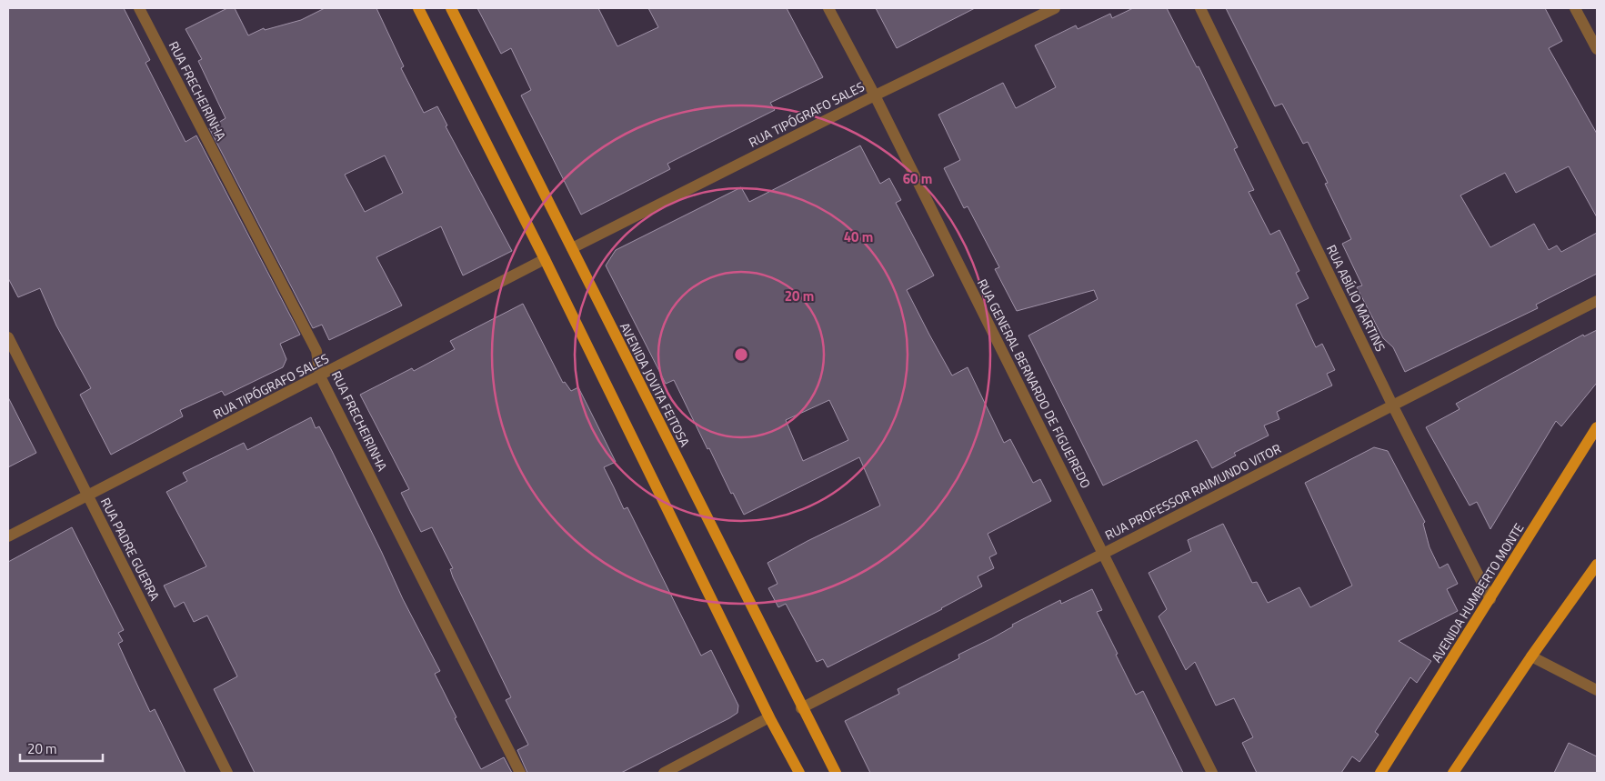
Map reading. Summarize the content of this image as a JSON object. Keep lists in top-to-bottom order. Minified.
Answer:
{"streets":{"main road":["AVENIDA JOVITA FEITOSA","AVENIDA HUMBERTO MONTE"],"street":["RUA FRECHEIRINHA","RUA TIPÓGRAFO SALES","RUA ABÍLIO MARTINS","RUA GENERAL BERNARDO DE FIGUEIREDO","RUA PROFESSOR RAIMUNDO VITOR","RUA PADRE GUERRA"]},"crossings":[["RUA FRECHEIRINHA","RUA TIPÓGRAFO SALES"],["RUA TIPÓGRAFO SALES","RUA GENERAL BERNARDO DE FIGUEIREDO"],["RUA TIPÓGRAFO SALES","AVENIDA JOVITA FEITOSA"],["RUA TIPÓGRAFO SALES","RUA PADRE GUERRA"],["RUA ABÍLIO MARTINS","RUA PROFESSOR RAIMUNDO VITOR"],["RUA ABÍLIO MARTINS","AVENIDA HUMBERTO MONTE"],["RUA GENERAL BERNARDO DE FIGUEIREDO","RUA PROFESSOR RAIMUNDO VITOR"],["AVENIDA JOVITA FEITOSA","RUA PROFESSOR RAIMUNDO VITOR"]],"scale_bar":"20 m","rings":["60 m","40 m","20 m"]}
